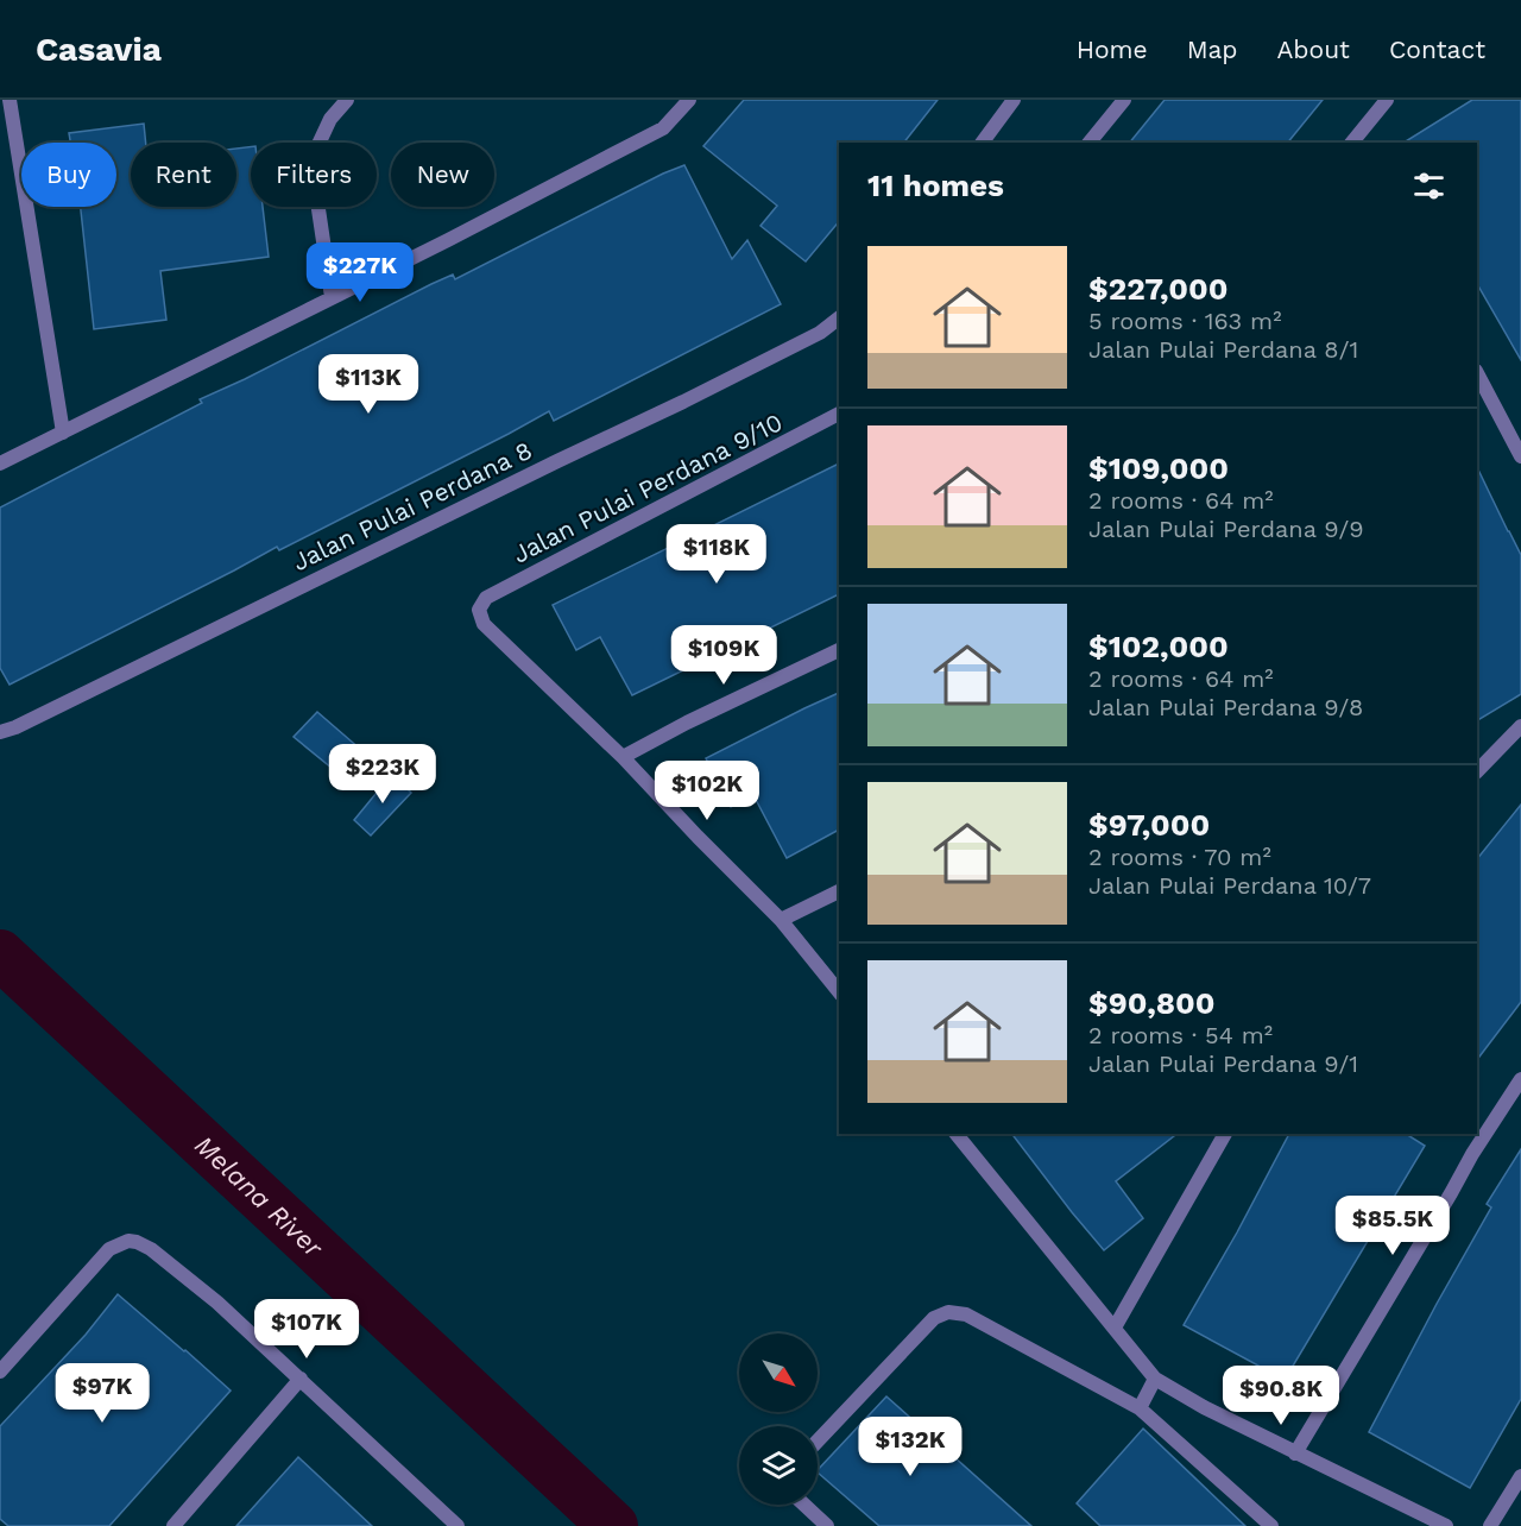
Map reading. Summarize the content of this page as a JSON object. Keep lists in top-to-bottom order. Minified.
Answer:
{"streets":{"street":["Jalan Pulai Perdana 9/10","Jalan Pulai Perdana 8"]},"water":["Melana River"],"north":"bottom right","page":{"header":"Casavia","nav":["Home","Map","About","Contact"],"chip":["Buy","Rent","Filters","New"],"heading":"11 homes","list":[{"name":"$227,000","note":"5 rooms · 163 m² · Jalan Pulai Perdana 8/1"},{"name":"$109,000","note":"2 rooms · 64 m² · Jalan Pulai Perdana 9/9"},{"name":"$102,000","note":"2 rooms · 64 m² · Jalan Pulai Perdana 9/8"},{"name":"$97,000","note":"2 rooms · 70 m² · Jalan Pulai Perdana 10/7"},{"name":"$90,800","note":"2 rooms · 54 m² · Jalan Pulai Perdana 9/1"}],"price":["$227K","$113K","$118K","$109K","$223K","$102K","$85.5K","$107K","$97K","$90.8K","$132K"]}}
